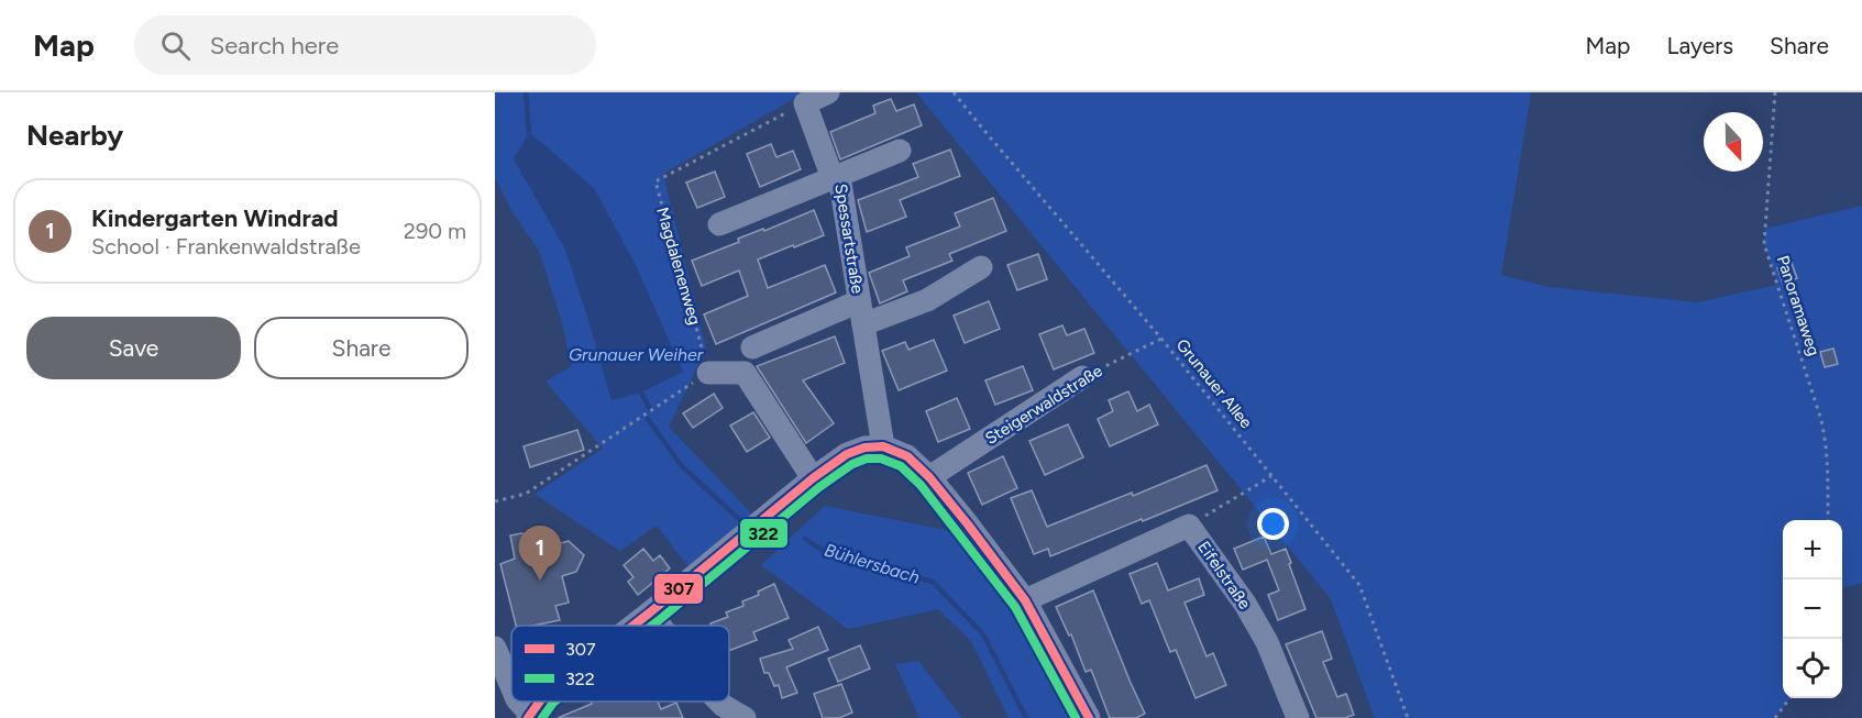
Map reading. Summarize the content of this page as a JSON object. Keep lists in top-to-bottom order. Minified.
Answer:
{"streets":{"street":["Spessartstraße","Steigerwaldstraße","Eifelstraße"],"path":["Magdalenenweg","Panoramaweg","Grunauer Allee"]},"crossings":[["Spessartstraße","Magdalenenweg"],["Grunauer Allee","Steigerwaldstraße"]],"water":["Grunauer Weiher","Bühlersbach"],"lines":["transit line 307","transit line 322"],"legend":["307","322"],"north":"bottom","page":{"header":"Map","search":"Search here","nav":["Map","Layers","Share"],"heading":"Nearby","list":[{"mark":"1","name":"Kindergarten Windrad","note":"School · Frankenwaldstraße","value":"290 m"}],"buttons":["Save","Share"],"map_buttons":["+","−"],"pins":"1"}}
